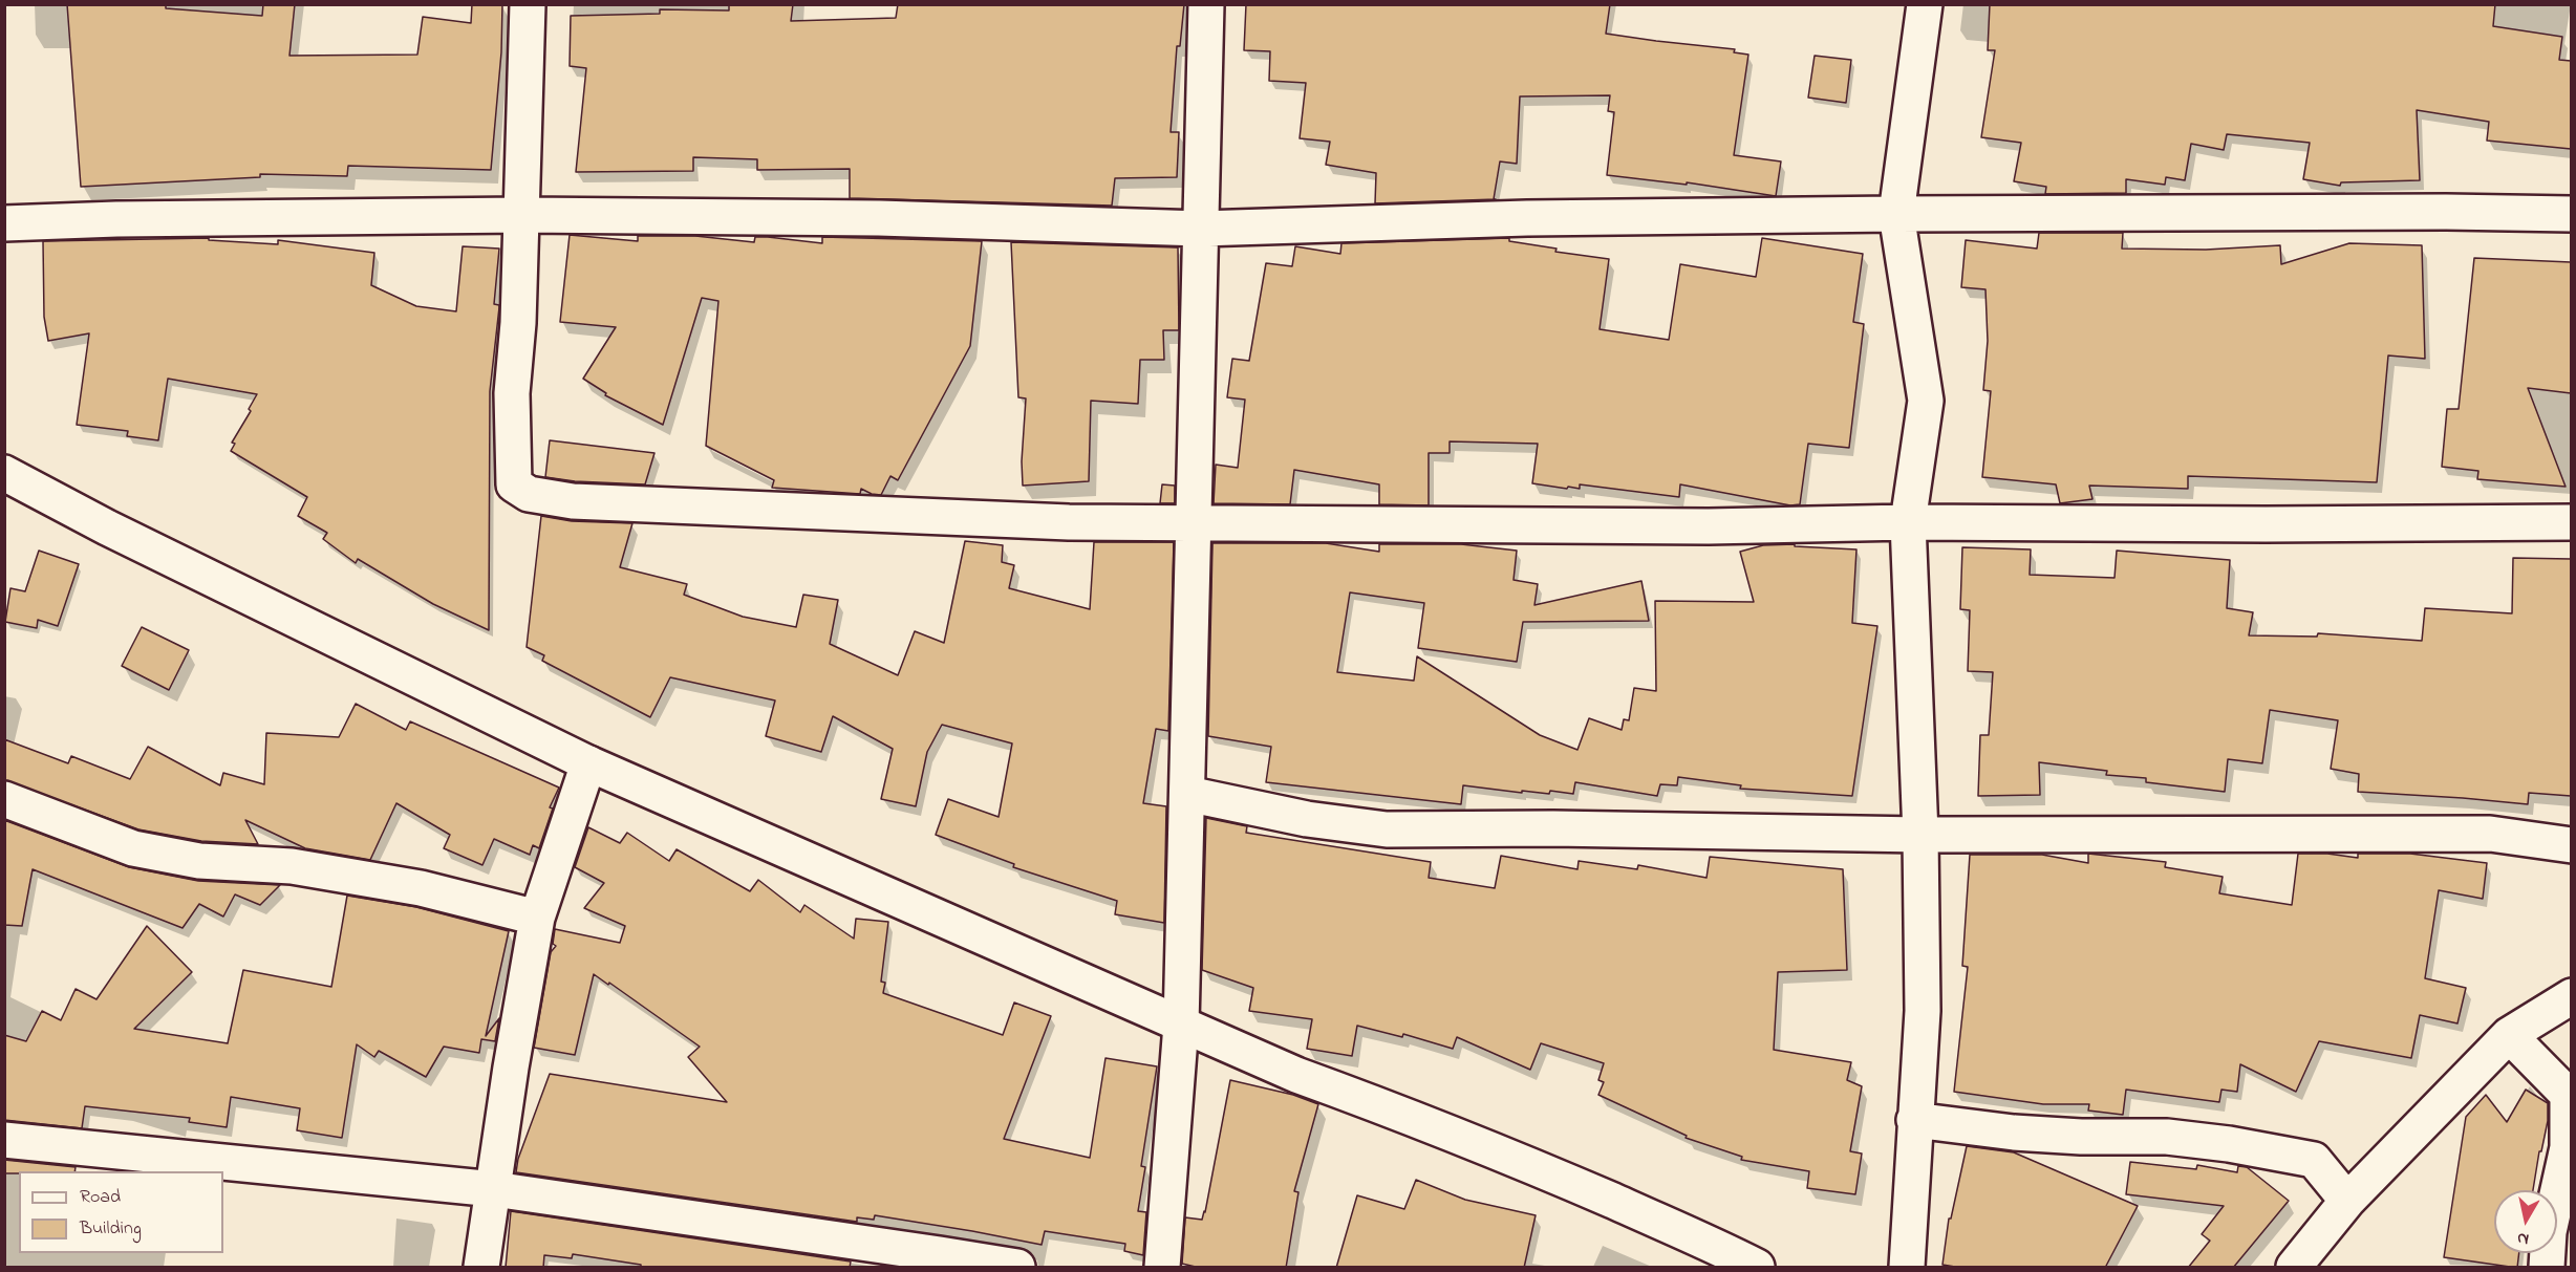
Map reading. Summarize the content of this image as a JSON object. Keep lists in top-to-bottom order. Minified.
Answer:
{"legend":["Road","Building"],"north":"bottom"}
